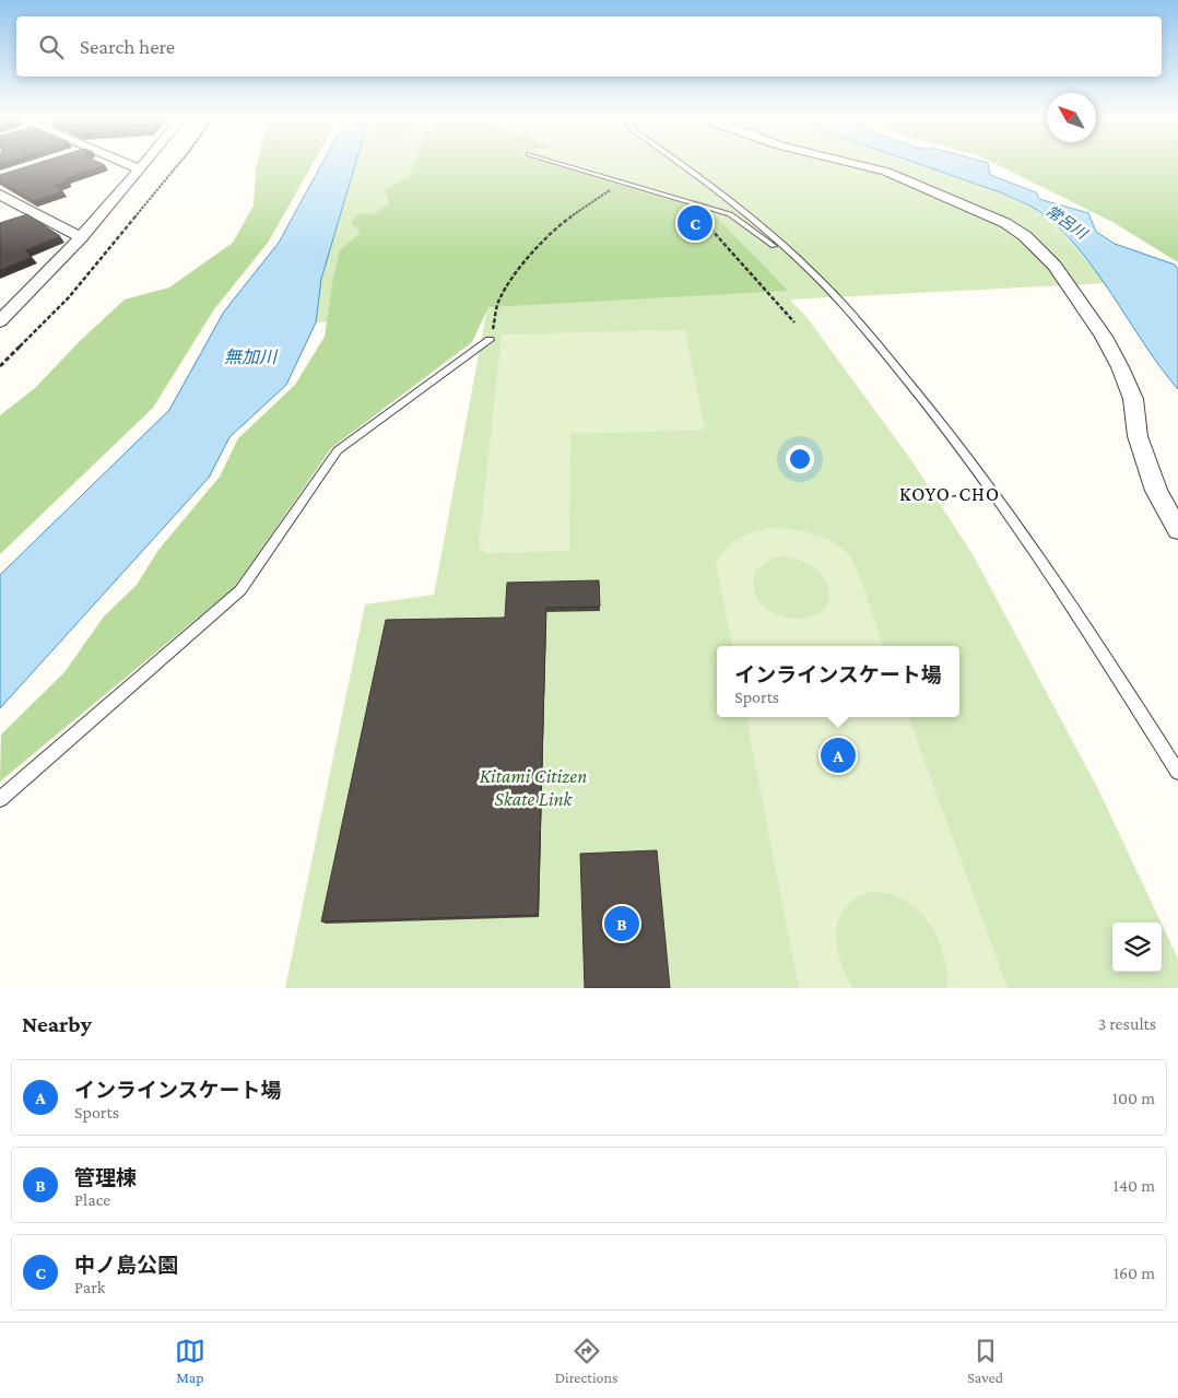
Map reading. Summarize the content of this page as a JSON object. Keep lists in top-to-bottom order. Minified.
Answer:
{"districts":["KOYO-CHO"],"water":["常呂川","無加川"],"parks":["Kitami Citizen Skate Link"],"north":"top left","page":{"search":"Search here","pins":["C","A","B"],"popup":["インラインスケート場","Sports"],"heading":["Nearby","3 results"],"list":[{"mark":"A","name":"インラインスケート場","note":"Sports","value":"100 m"},{"mark":"B","name":"管理棟","note":"Place","value":"140 m"},{"mark":"C","name":"中ノ島公園","note":"Park","value":"160 m"}],"nav":["Map","Directions","Saved"]}}
